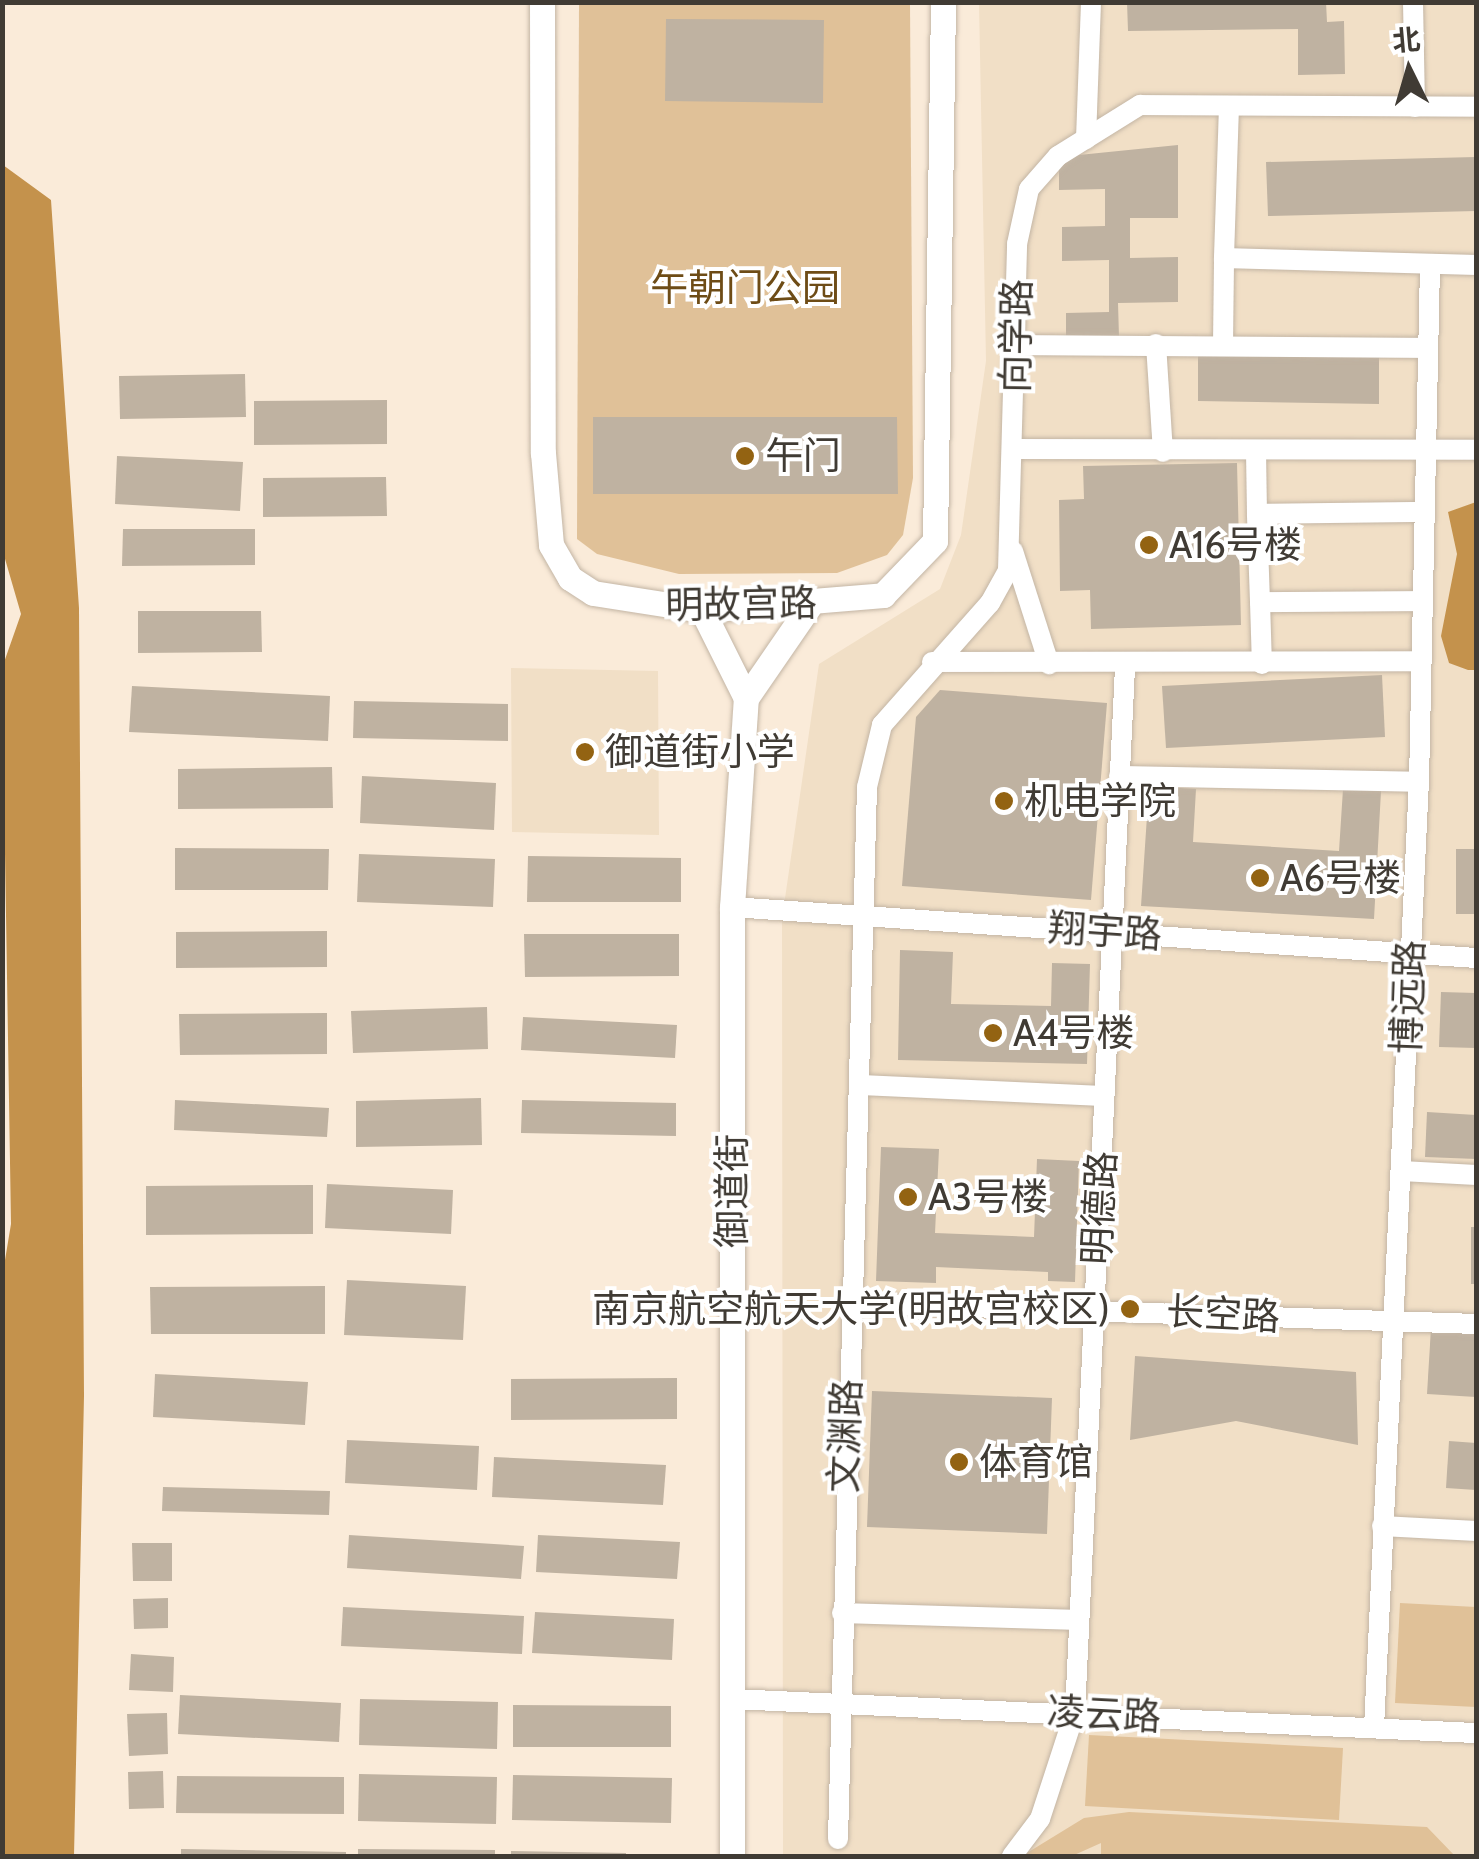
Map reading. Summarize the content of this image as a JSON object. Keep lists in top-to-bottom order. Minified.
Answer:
{"streets":{"main road":["明故宫路","御道街"],"lane":["向学路","翔宇路","博远路","明德路","长空路","文渊路","凌云路"]},"crossings":[["向学路","翔宇路"],["向学路","文渊路"],["翔宇路","博远路"],["翔宇路","御道街"],["翔宇路","明德路"],["翔宇路","文渊路"],["博远路","长空路"],["博远路","凌云路"],["御道街","凌云路"],["明德路","长空路"],["明德路","凌云路"],["长空路","文渊路"],["文渊路","凌云路"]],"parks":["午朝门公园"],"places":["午门","A16号楼","御道街小学","机电学院","A6号楼","A4号楼","A3号楼","南京航空航天大学(明故宫校区)","体育馆"],"north":"top"}
